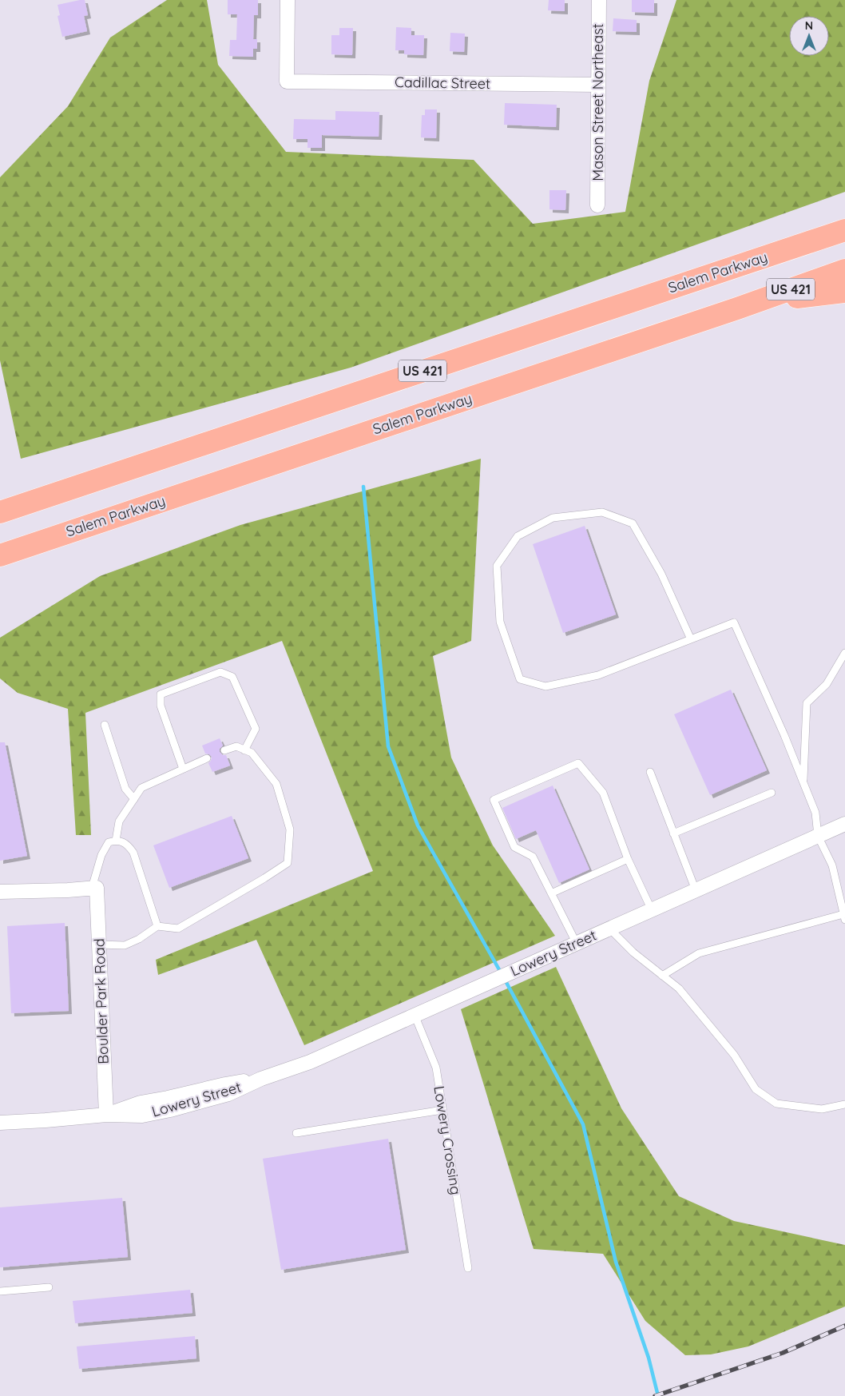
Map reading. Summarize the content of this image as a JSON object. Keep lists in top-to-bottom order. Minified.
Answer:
{"streets":{"highway":["Salem Parkway","US 421"],"street":["Cadillac Street","Mason Street Northeast","Lowery Street","Boulder Park Road"],"lane":["Lowery Crossing"]},"crossings":[["Cadillac Street","Mason Street Northeast"],["Lowery Street","Boulder Park Road"],["Lowery Street","Lowery Crossing"]],"north":"top"}
